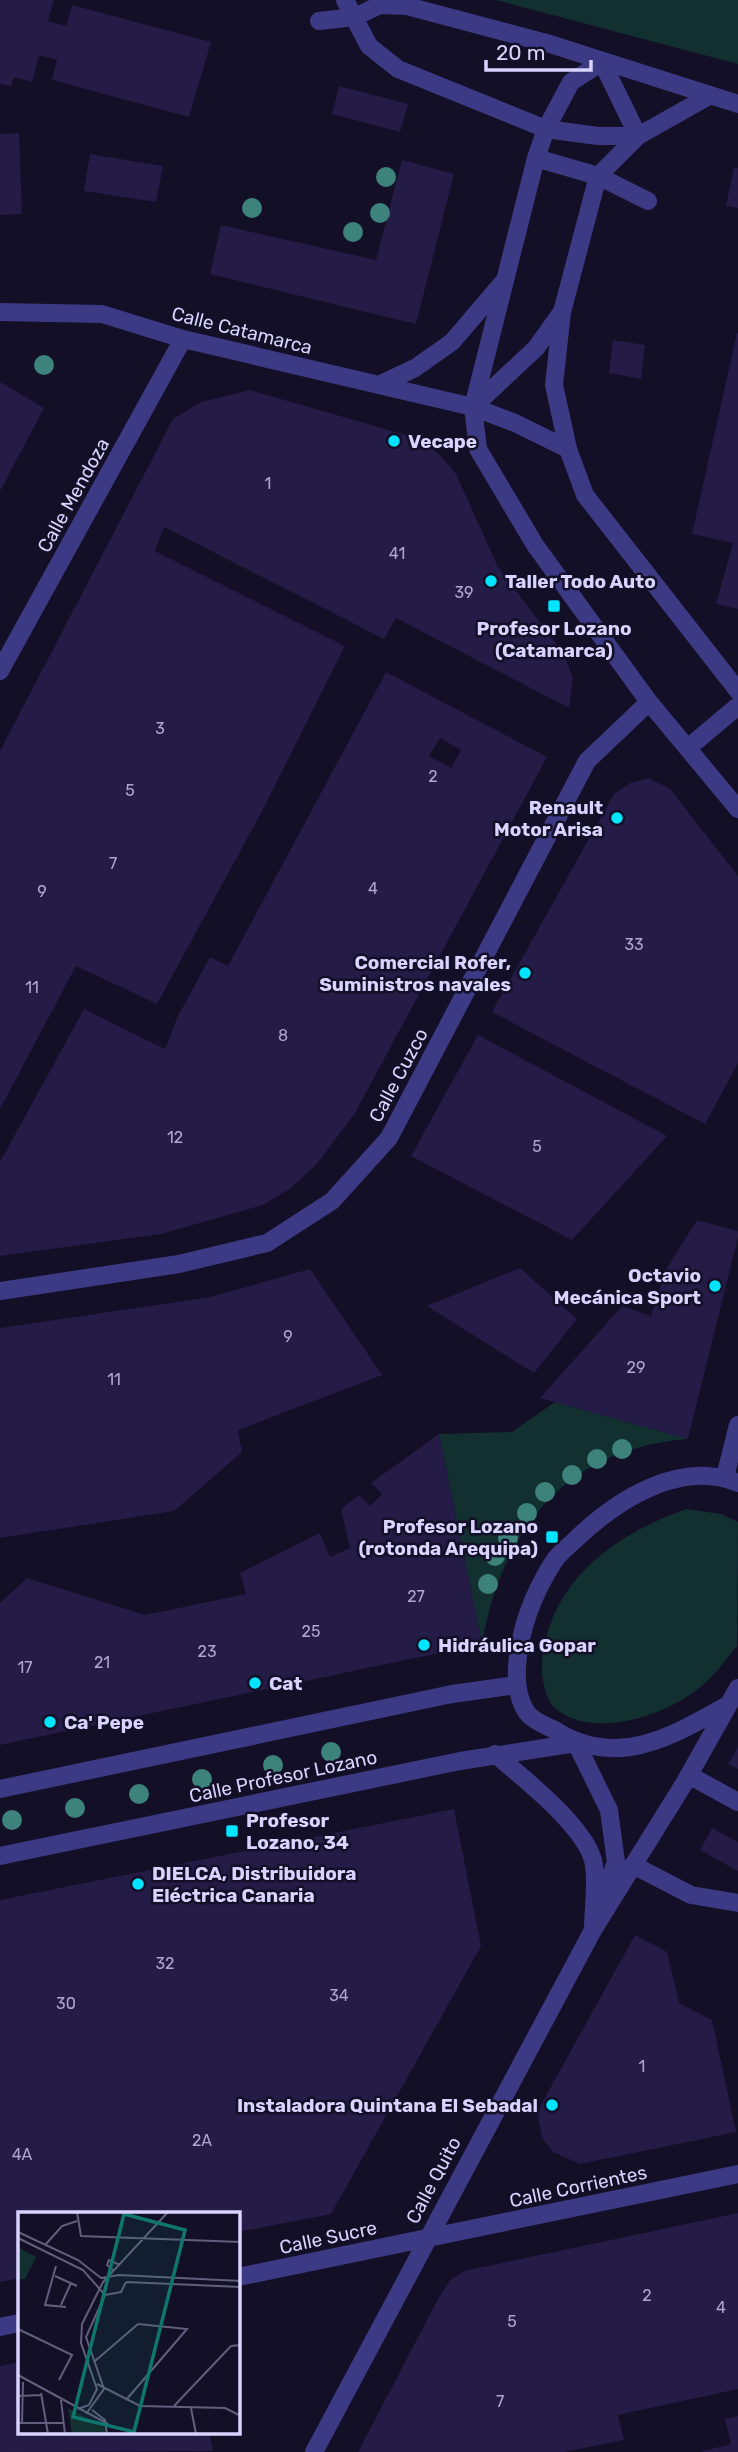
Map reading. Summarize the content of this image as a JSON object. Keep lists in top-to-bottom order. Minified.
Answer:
{"streets":{"street":["Calle Catamarca","Calle Mendoza","Calle Cuzco","Calle Profesor Lozano","Calle Quito","Calle Corrientes","Calle Sucre"]},"crossings":[["Calle Catamarca","Calle Mendoza"],["Calle Profesor Lozano","Calle Quito"],["Calle Quito","Calle Corrientes"],["Calle Quito","Calle Sucre"],["Calle Corrientes","Calle Sucre"]],"places":{"other":["Vecape","Taller Todo Auto","Renault Motor Arisa","Comercial Rofer, Suministros navales","Octavio Mecánica Sport","Hidráulica Gopar","Cat","Ca' Pepe","DIELCA, Distribuidora Eléctrica Canaria","Instaladora Quintana El Sebadal"],"transit":["Profesor Lozano (Catamarca)","Profesor Lozano (rotonda Arequipa)","Profesor Lozano, 34"]},"house_numbers":["1","41","39","3","2","5","7","4","9","33","11","8","12","5","9","29","11","27","25","23","21","17","32","34","30","1","2A","4A","2","4","5","7"],"scale_bar":"20 m"}
